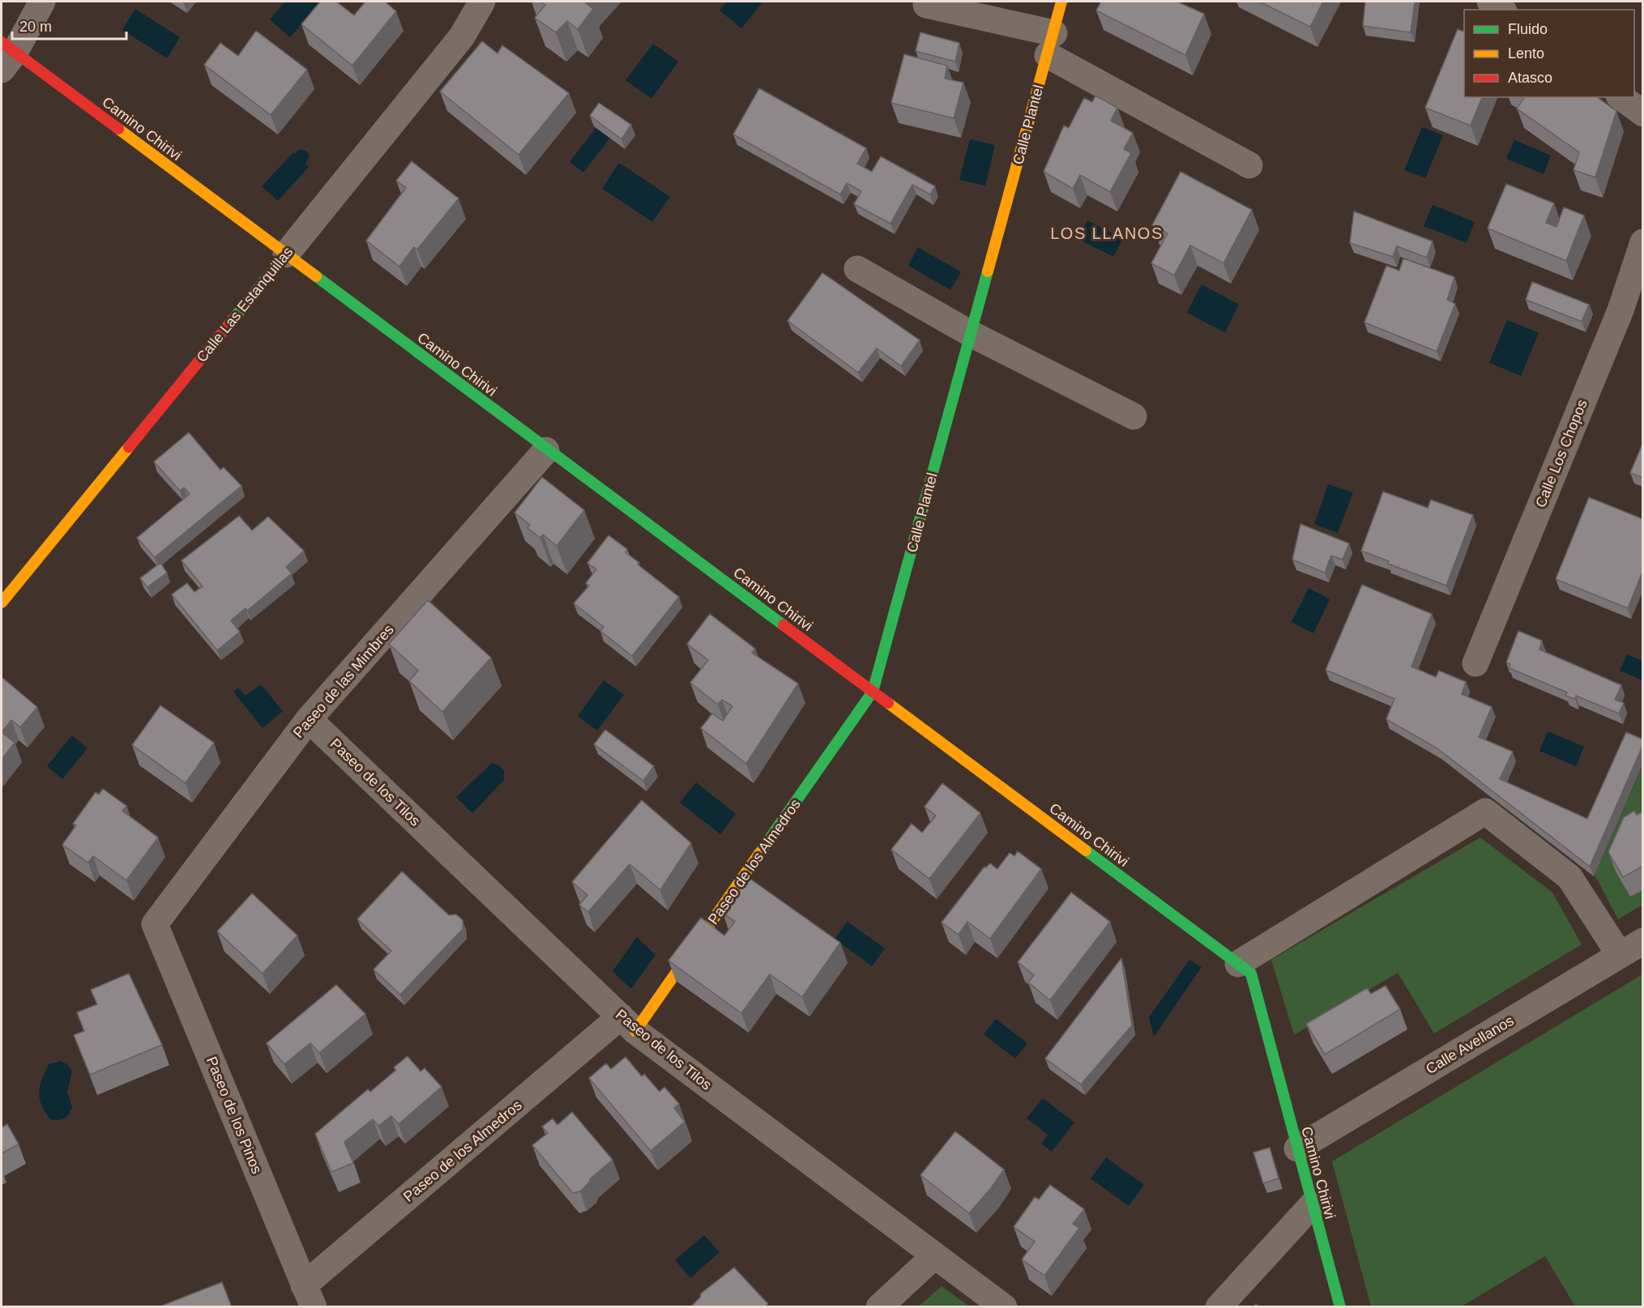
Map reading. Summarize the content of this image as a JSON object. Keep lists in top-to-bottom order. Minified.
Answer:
{"streets":{"street":["Calle Plantel","Camino Chirivi","Calle Las Estanquillas","Calle Los Chopos","Paseo de las Mimbres","Paseo de los Tilos","Paseo de los Almedros","Calle Avellanos","Paseo de los Pinos"]},"crossings":[["Calle Plantel","Camino Chirivi"],["Calle Plantel","Paseo de los Almedros"],["Camino Chirivi","Calle Las Estanquillas"],["Camino Chirivi","Paseo de las Mimbres"],["Camino Chirivi","Paseo de los Almedros"],["Camino Chirivi","Calle Avellanos"],["Paseo de las Mimbres","Paseo de los Tilos"],["Paseo de las Mimbres","Paseo de los Pinos"],["Paseo de los Tilos","Paseo de los Almedros"],["Paseo de los Almedros","Paseo de los Pinos"]],"districts":["LOS LLANOS"],"legend":["Fluido","Lento","Atasco"],"scale_bar":"20 m"}
